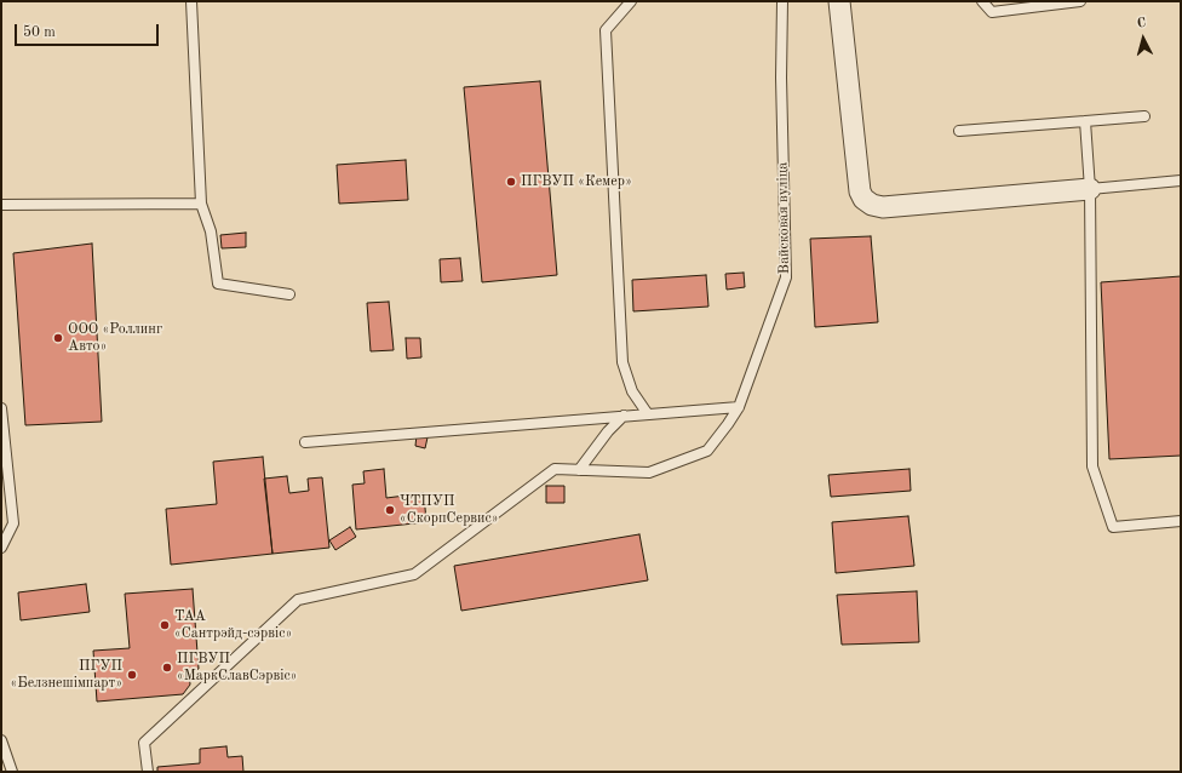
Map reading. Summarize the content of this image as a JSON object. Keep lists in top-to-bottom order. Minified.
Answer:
{"streets":{"lane":["Вайсковая вуліца"]},"places":["ПГВУП «Кемер»","ООО «Роллинг Авто»","ЧТПУП «СкорпСервис»","ТАА «Сантрэйд-сэрвіс»","ПГВУП «МаркСлавСэрвіс»","ПГУП «Белзнешімпарт»"],"scale_bar":"50 m","north":"top"}
